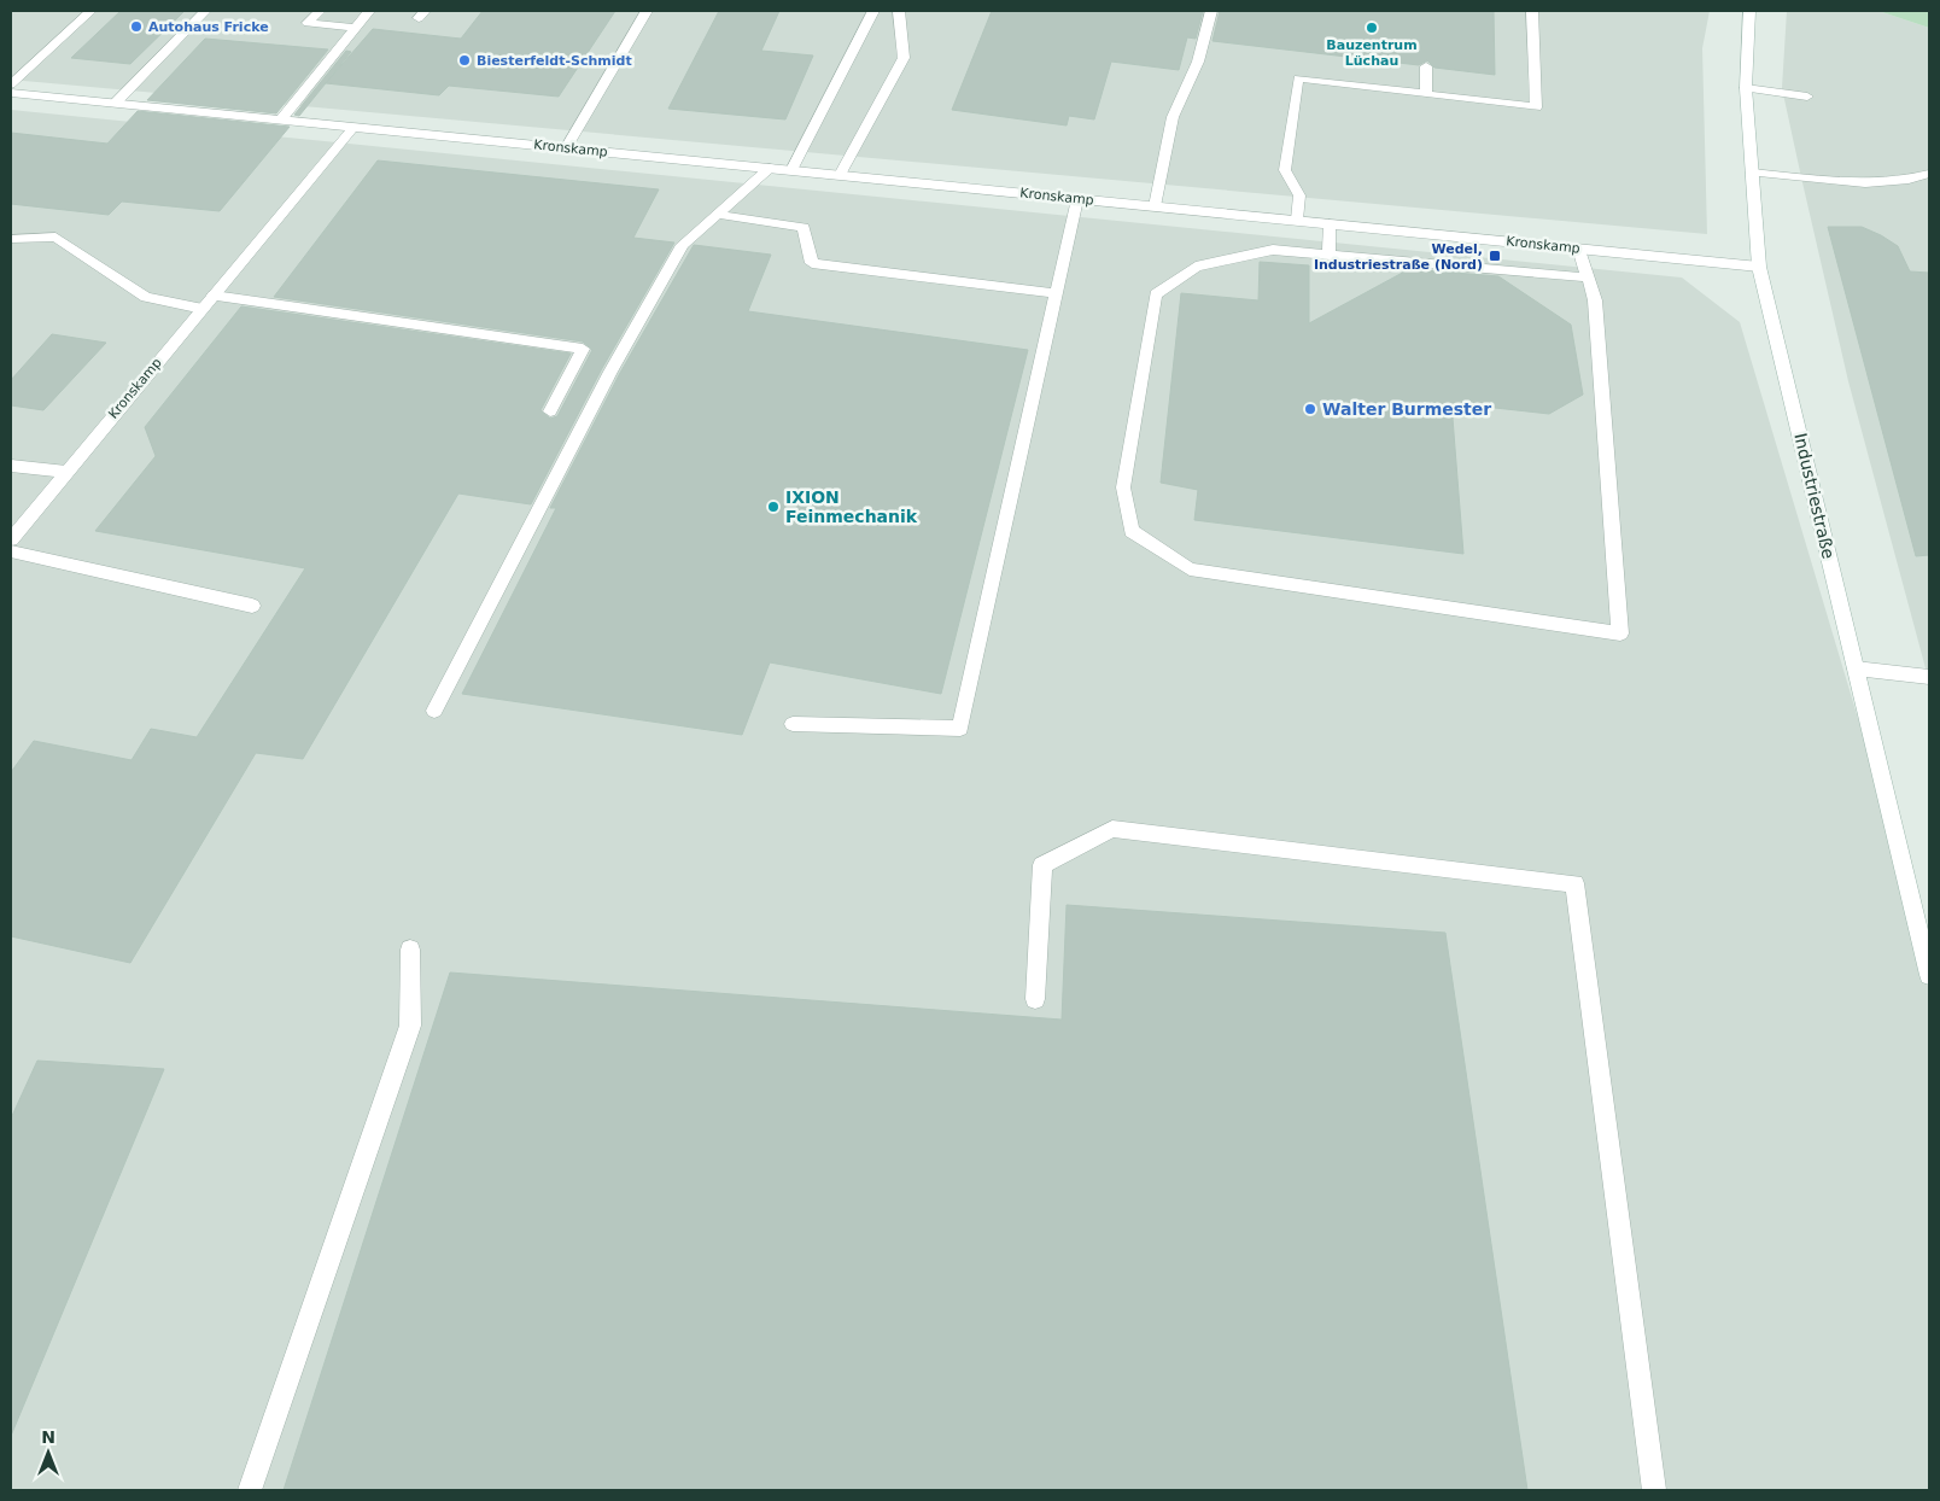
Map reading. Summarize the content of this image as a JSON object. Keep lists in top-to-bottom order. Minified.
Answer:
{"streets":{"street":["Kronskamp","Industriestraße"]},"crossings":[["Kronskamp","Industriestraße"]],"places":{"other":["Autohaus Fricke","Bauzentrum Lüchau","Biesterfeldt-Schmidt","Walter Burmester","IXION Feinmechanik"],"transit":["Wedel, Industriestraße (Nord)"]},"north":"top"}
